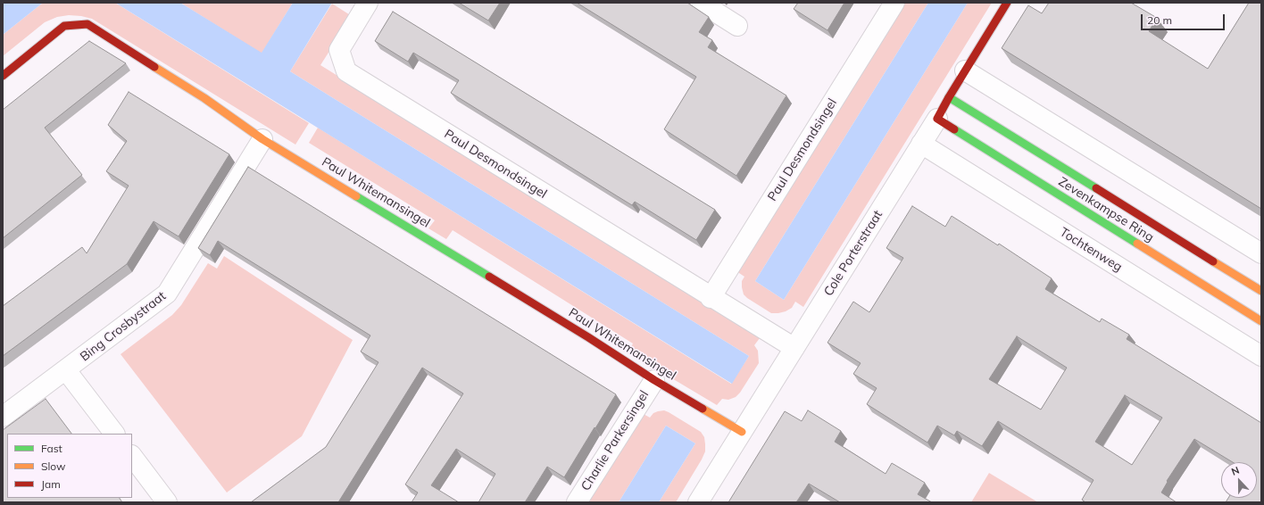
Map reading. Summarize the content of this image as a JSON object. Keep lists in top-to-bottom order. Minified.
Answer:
{"streets":{"street":["Paul Desmondsingel","Paul Whitemansingel","Zevenkampse Ring","Tochtenweg","Cole Porterstraat","Bing Crosbystraat","Charlie Parkersingel"]},"crossings":[["Paul Desmondsingel","Cole Porterstraat"],["Paul Whitemansingel","Cole Porterstraat"],["Paul Whitemansingel","Bing Crosbystraat"],["Paul Whitemansingel","Charlie Parkersingel"],["Zevenkampse Ring","Cole Porterstraat"],["Tochtenweg","Cole Porterstraat"]],"legend":["Fast","Slow","Jam"],"scale_bar":"20 m","north":"top"}
